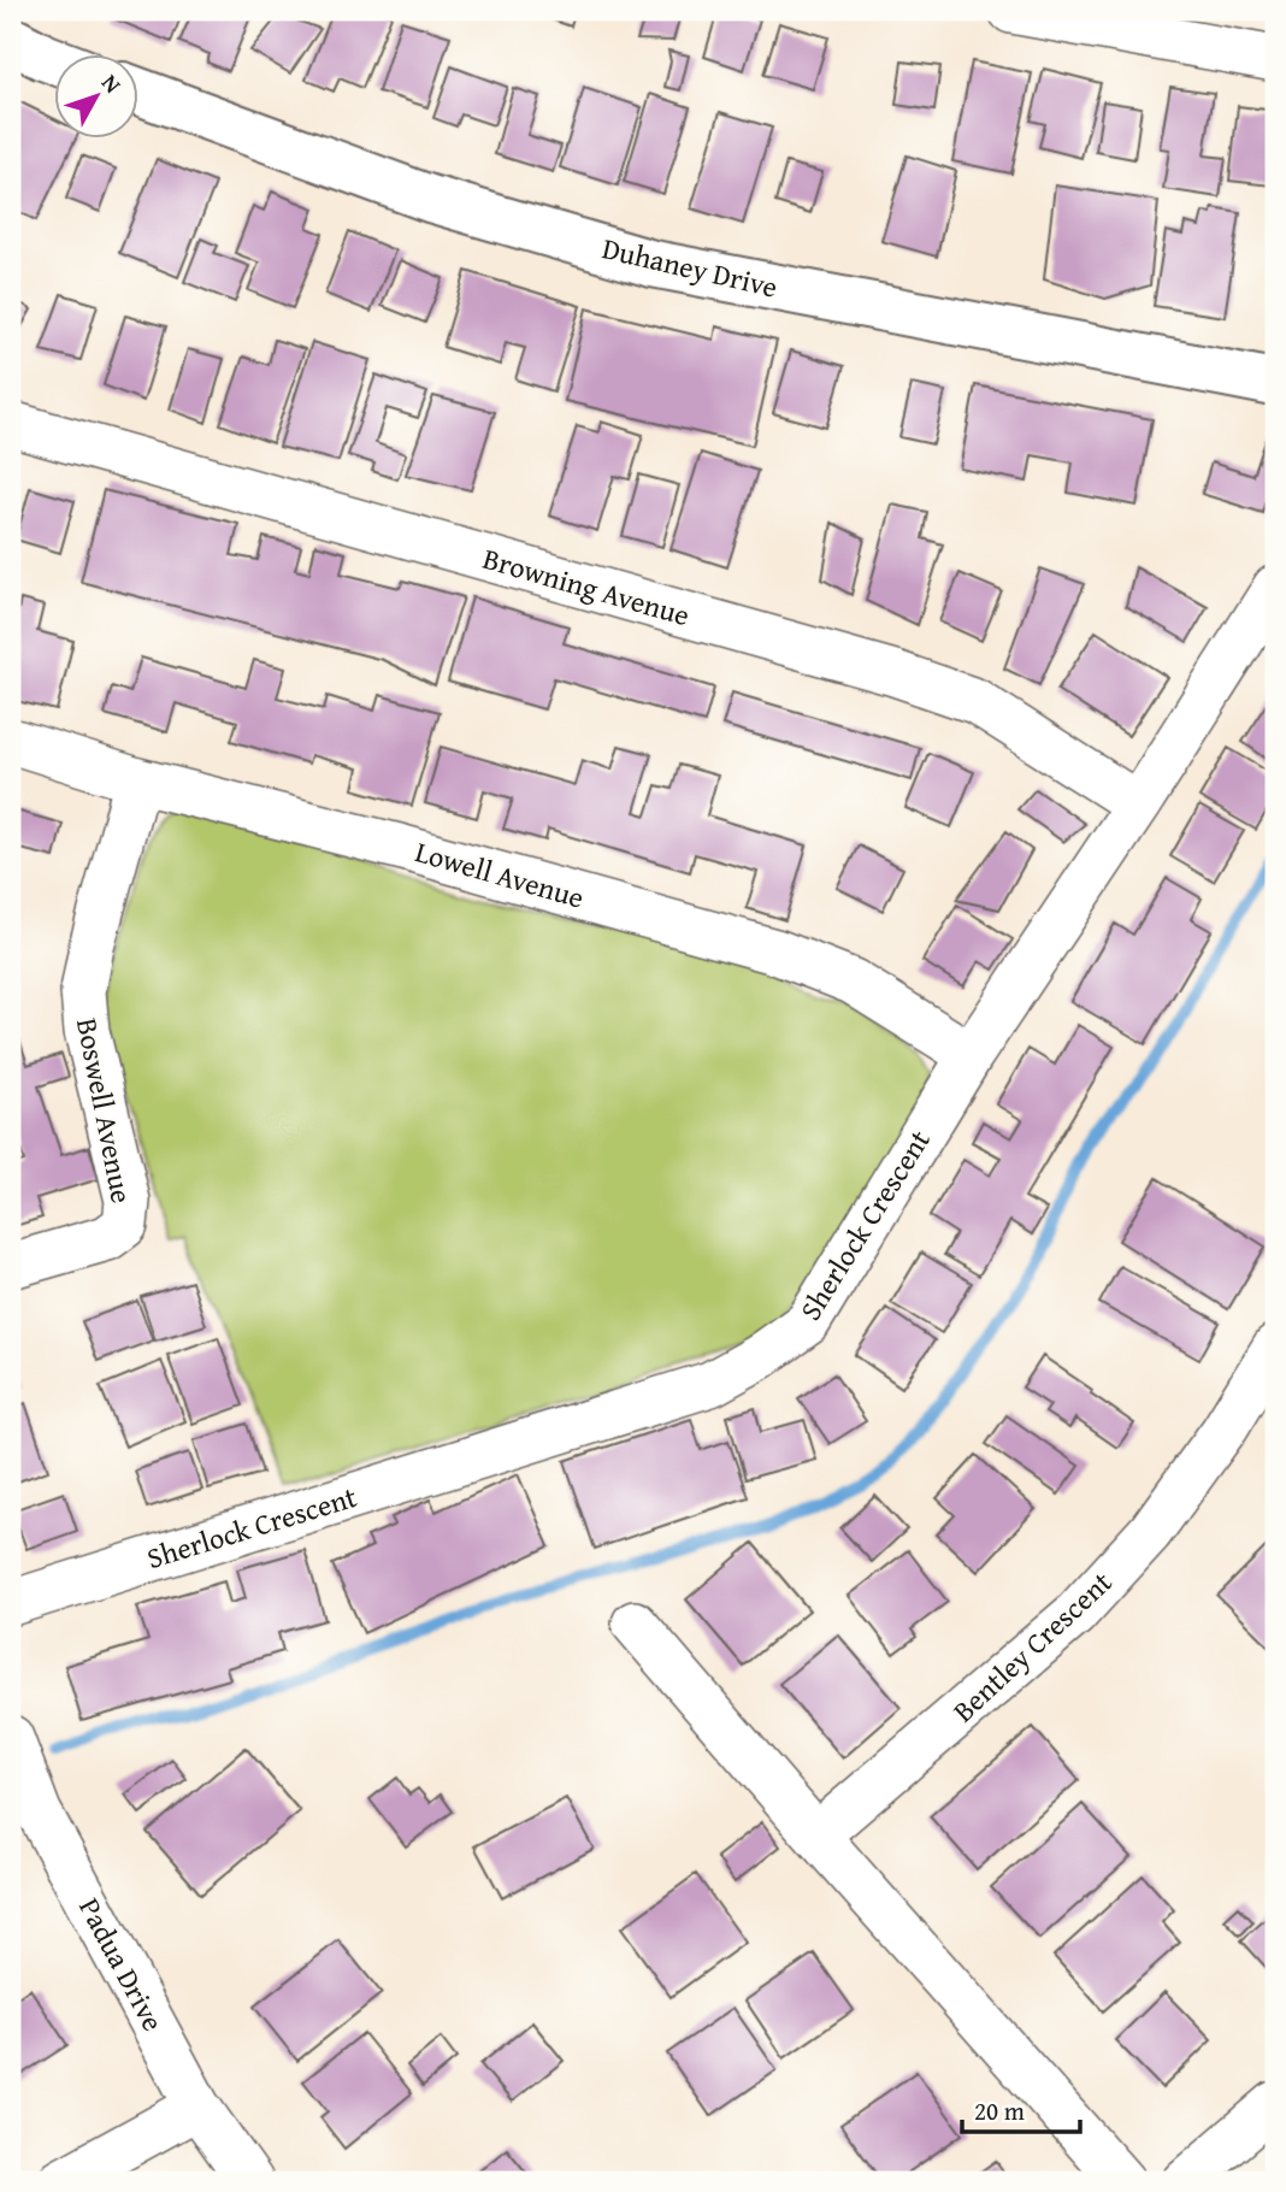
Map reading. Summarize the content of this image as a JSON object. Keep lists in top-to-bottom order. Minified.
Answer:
{"streets":{"street":["Duhaney Drive","Browning Avenue","Lowell Avenue","Boswell Avenue","Sherlock Crescent","Bentley Crescent","Padua Drive"]},"crossings":[["Browning Avenue","Sherlock Crescent"],["Lowell Avenue","Boswell Avenue"],["Lowell Avenue","Sherlock Crescent"]],"scale_bar":"20 m","north":"top right"}
